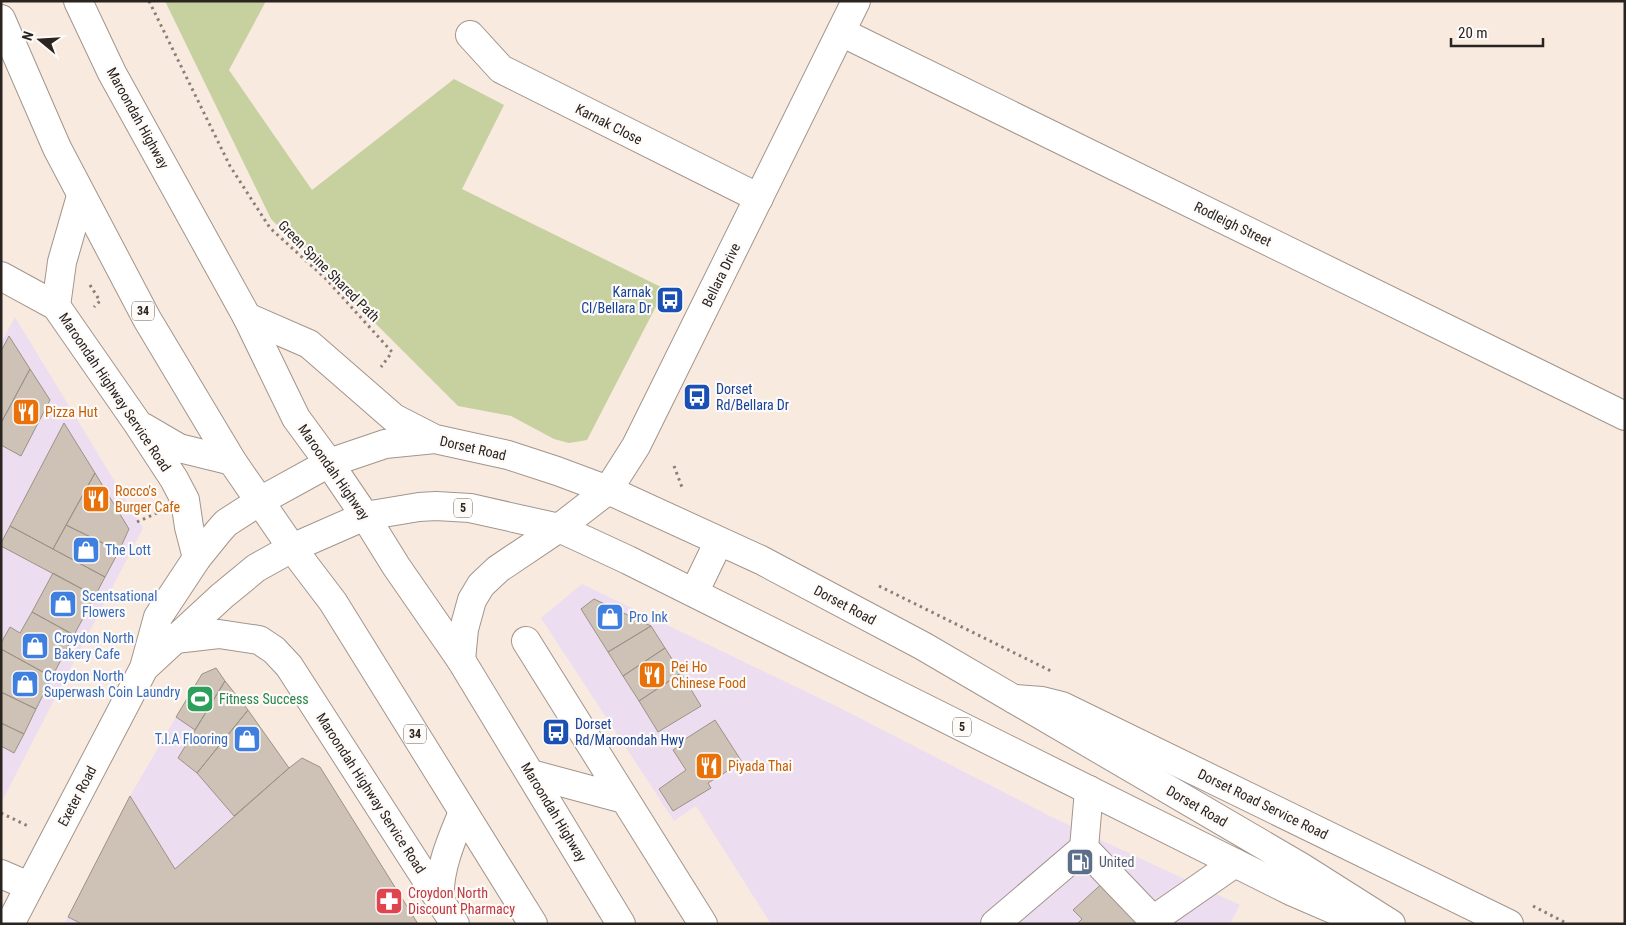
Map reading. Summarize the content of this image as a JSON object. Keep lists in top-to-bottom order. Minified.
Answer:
{"streets":{"main road":["Maroondah Highway","Karnak Close","Rodleigh Street","Bellara Drive","34","Maroondah Highway Service Road","Dorset Road","5","Exeter Road","Dorset Road Service Road"],"path":["Green Spine Shared Path"]},"crossings":[["Maroondah Highway","Bellara Drive"],["Maroondah Highway","Dorset Road"],["Maroondah Highway","5"],["Karnak Close","Bellara Drive"],["Rodleigh Street","Bellara Drive"],["Bellara Drive","Dorset Road"],["Bellara Drive","5"],["34","Maroondah Highway Service Road"],["34","Dorset Road"],["34","5"],["34","Exeter Road"],["Maroondah Highway Service Road","Exeter Road"],["Dorset Road","Exeter Road"],["Dorset Road","Dorset Road Service Road"],["5","Exeter Road"]],"places":{"bus stop":["Karnak Cl/Bellara Dr","Dorset Rd/Bellara Dr","Dorset Rd/Maroondah Hwy"],"restaurant":["Pizza Hut","Rocco's Burger Cafe","Pei Ho Chinese Food","Piyada Thai"],"shop":["The Lott","Scentsational Flowers","Pro Ink","Croydon North Bakery Cafe","Croydon North Superwash Coin Laundry","T.I.A Flooring"],"sports":["Fitness Success"],"fuel station":["United"],"pharmacy":["Croydon North Discount Pharmacy"]},"scale_bar":"20 m","north":"left"}
